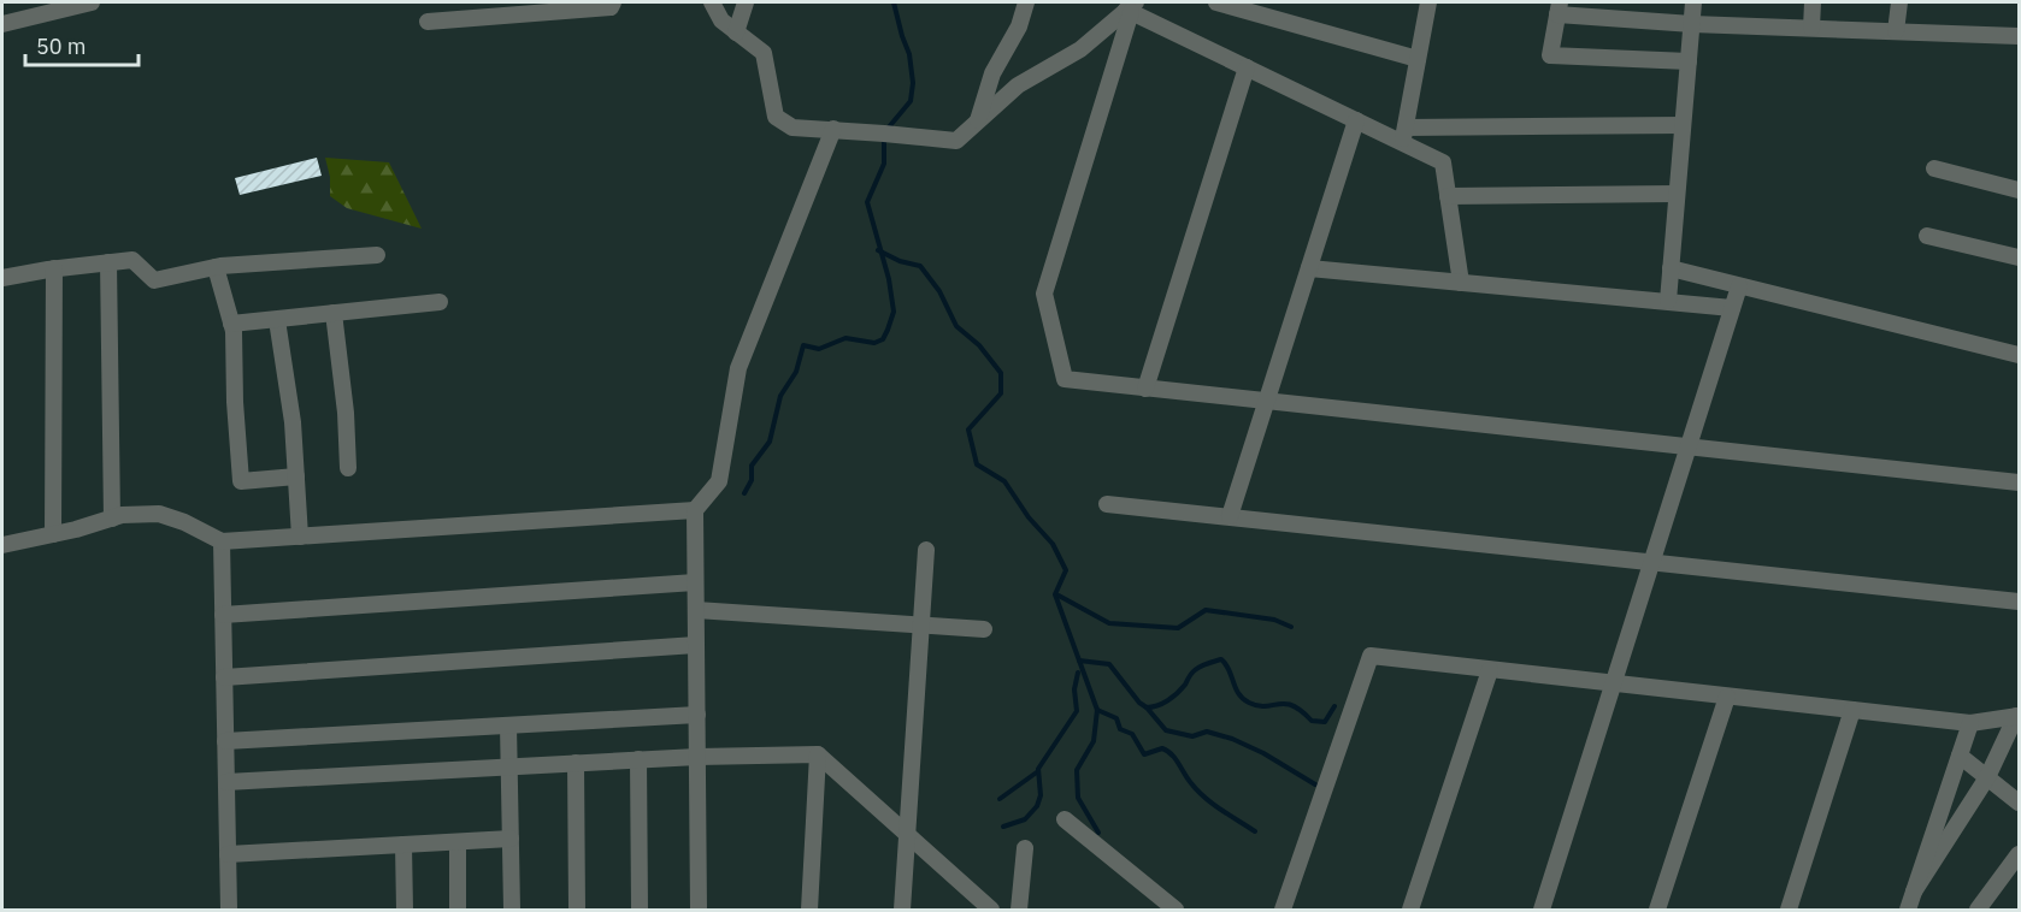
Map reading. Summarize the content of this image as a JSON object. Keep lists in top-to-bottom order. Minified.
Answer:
{"scale_bar":"50 m"}
